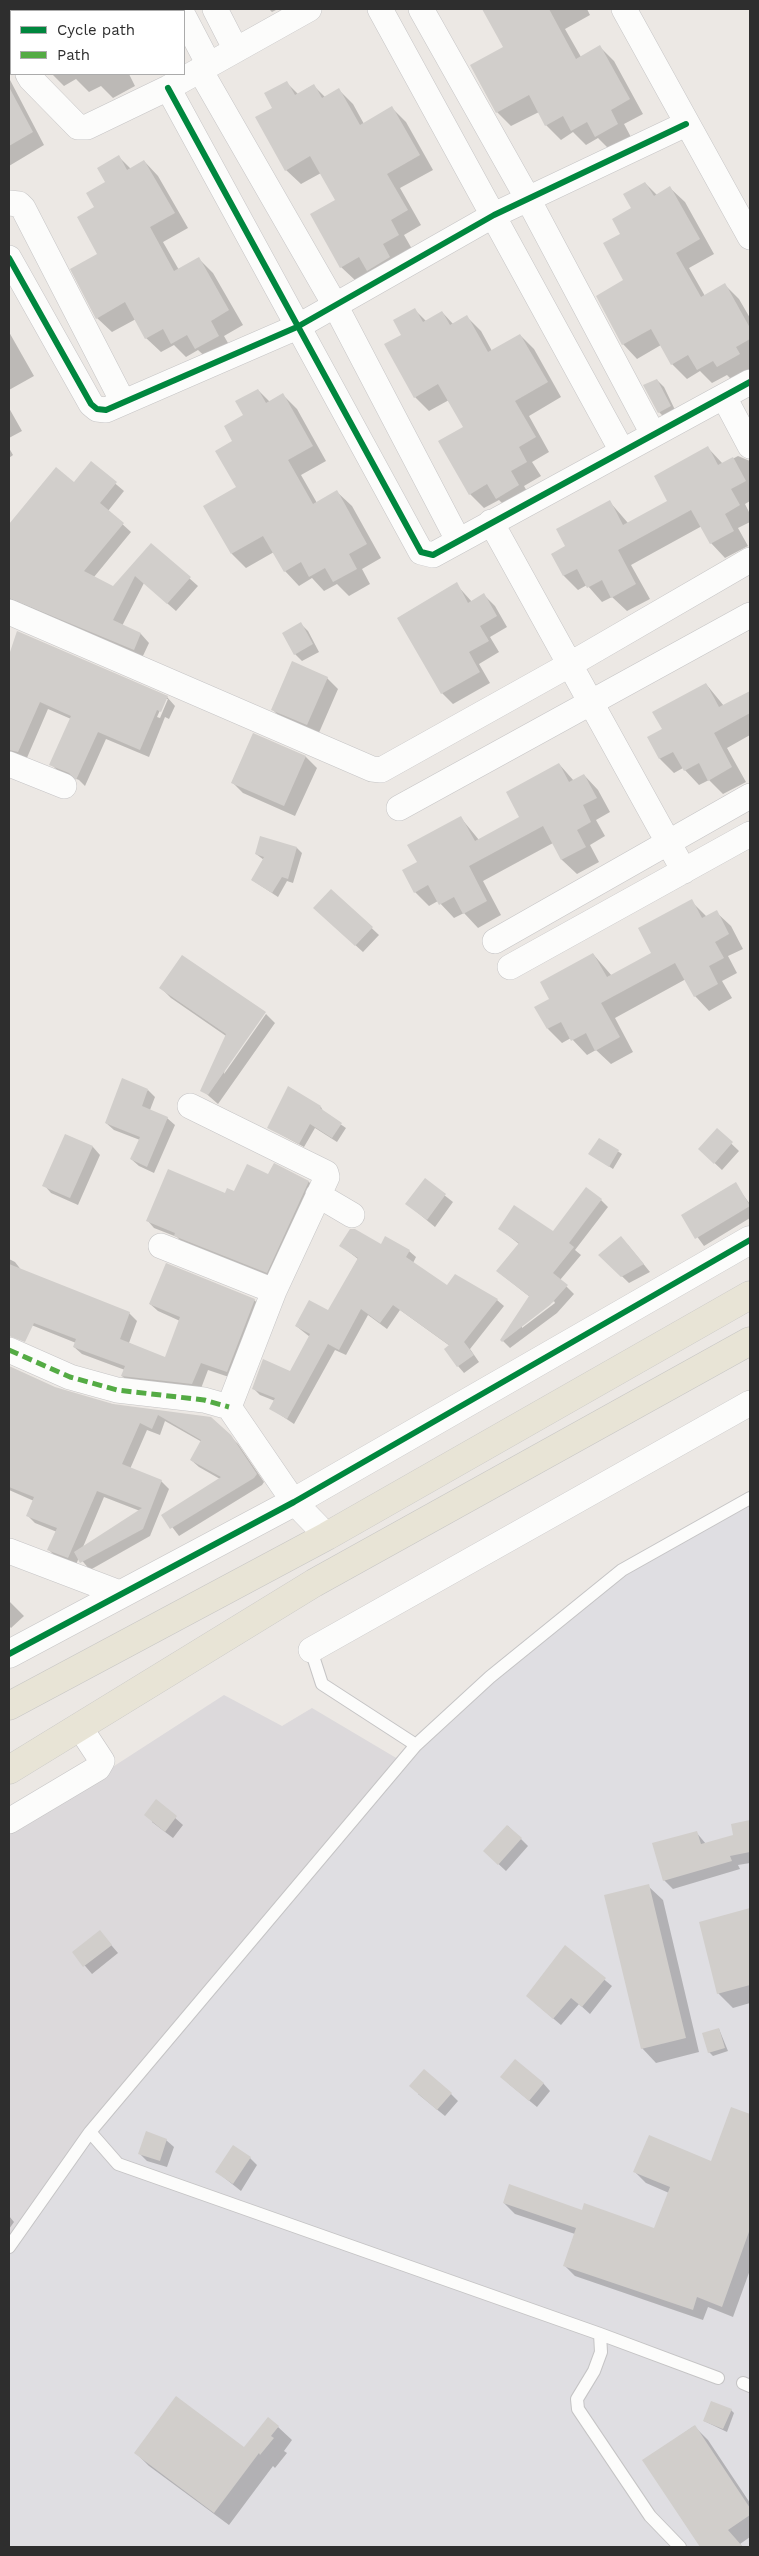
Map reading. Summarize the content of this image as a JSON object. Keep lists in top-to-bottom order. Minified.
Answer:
{"legend":["Cycle path","Path"]}
